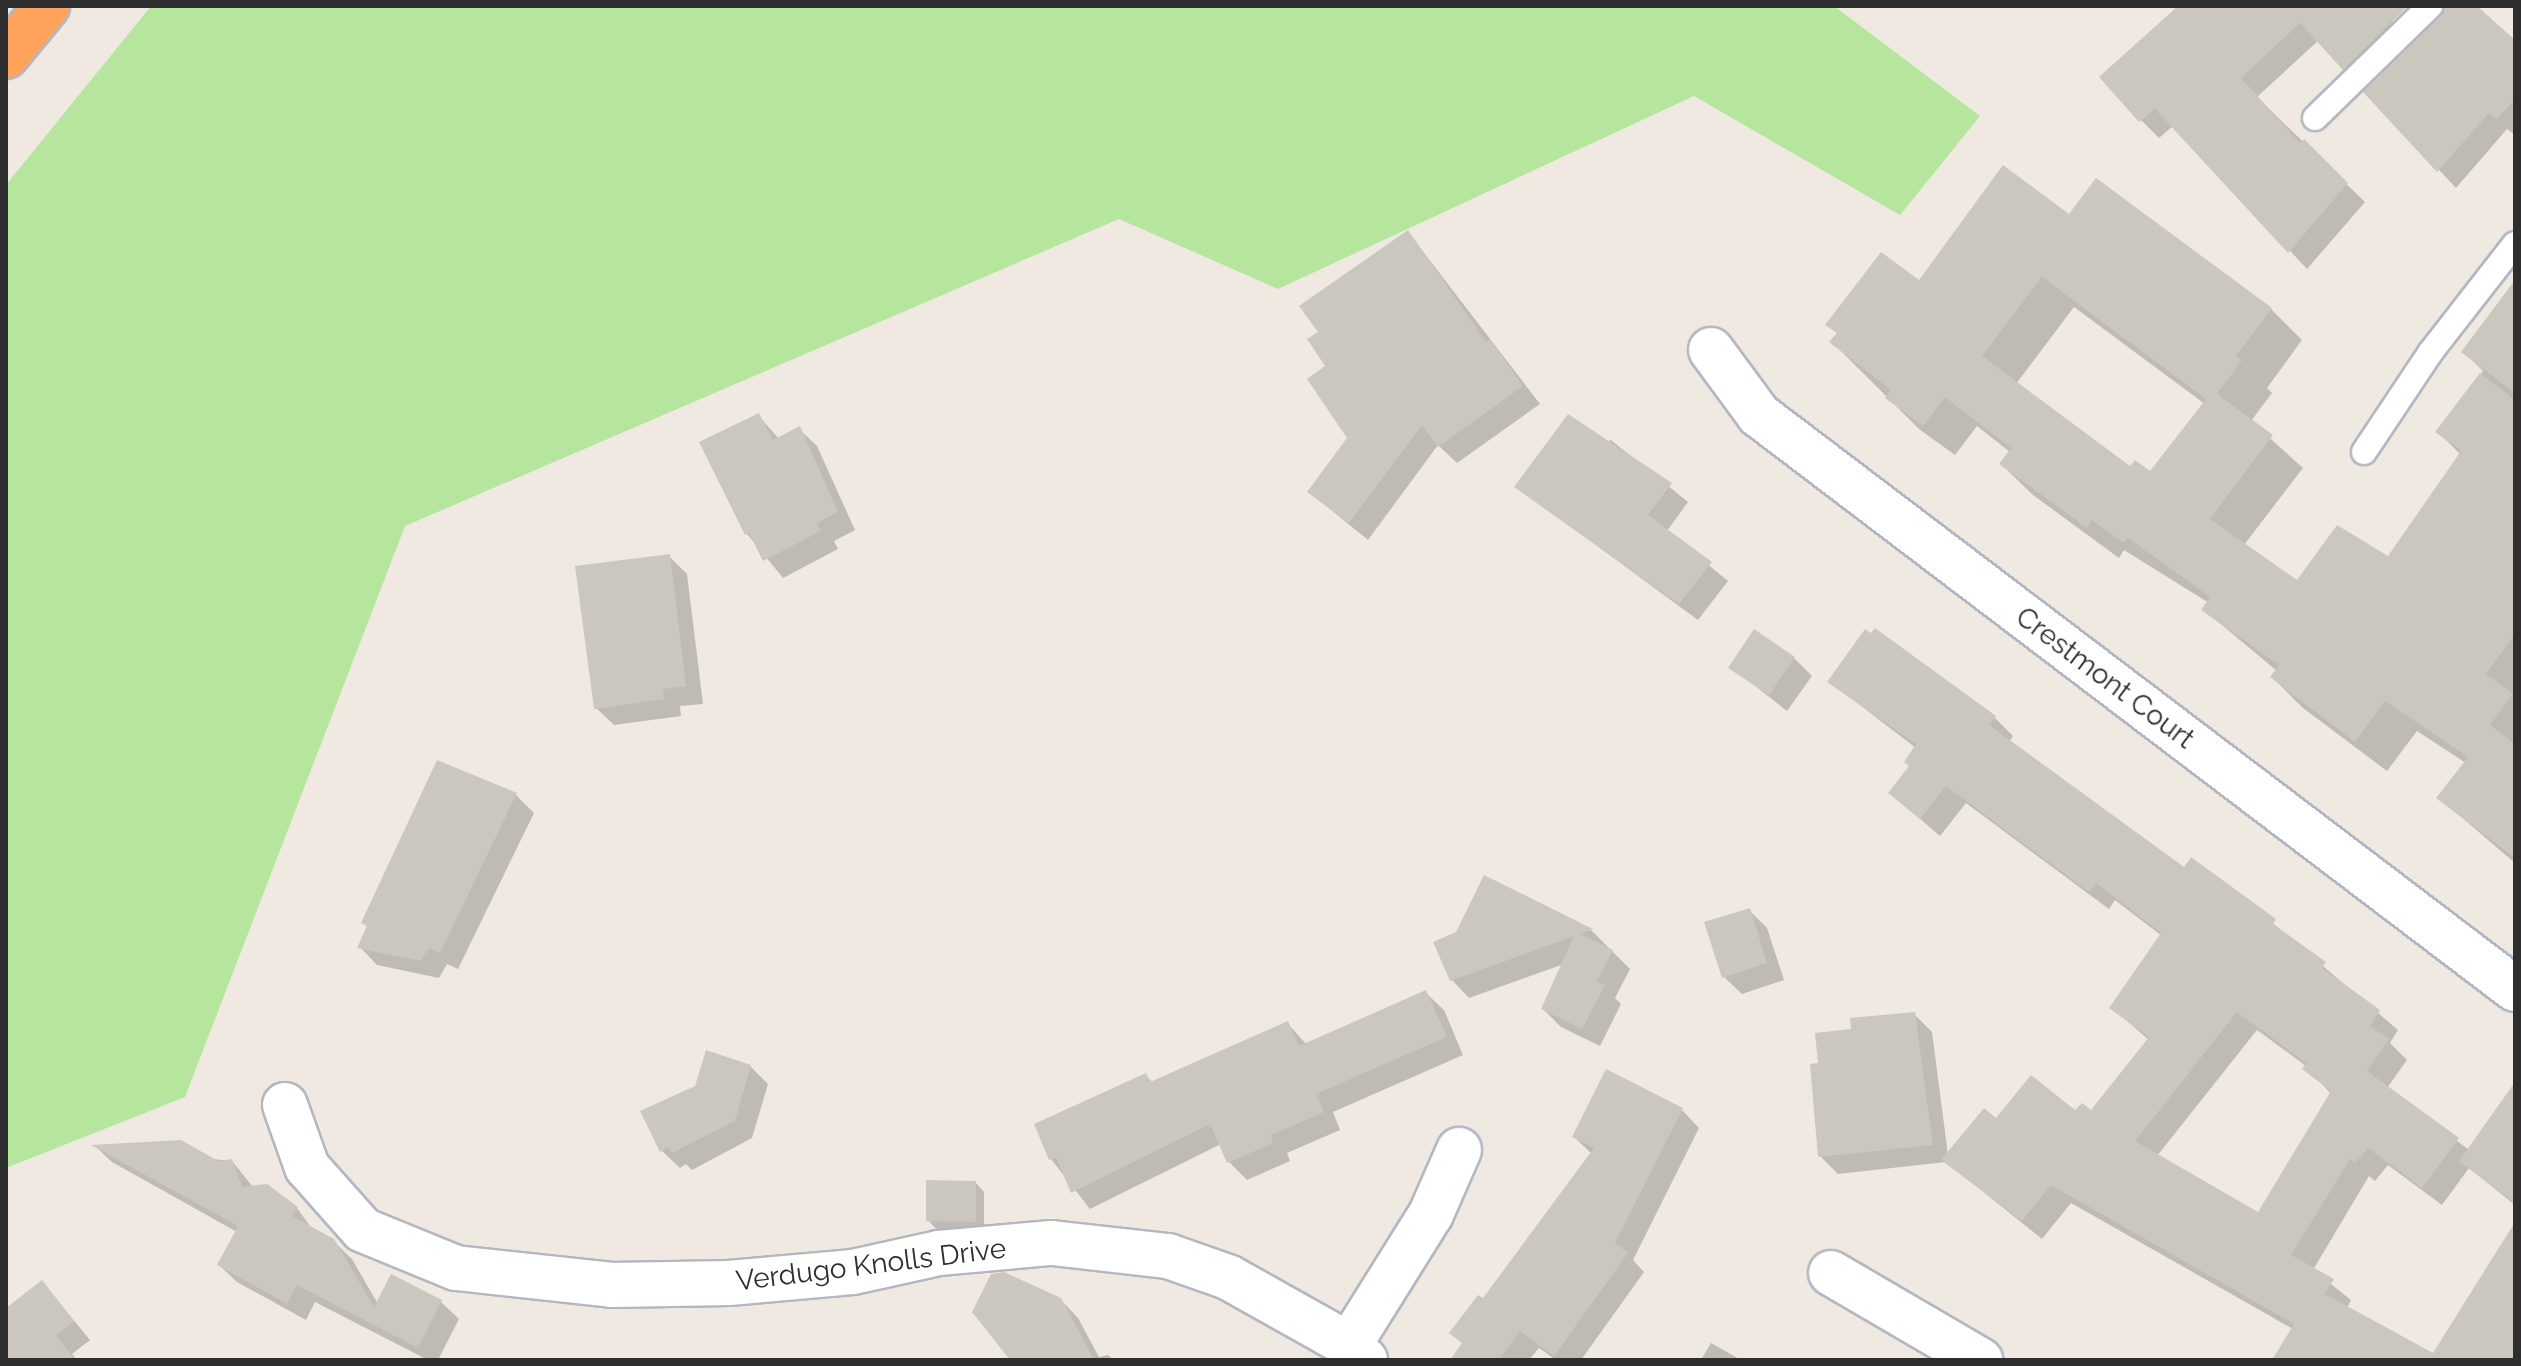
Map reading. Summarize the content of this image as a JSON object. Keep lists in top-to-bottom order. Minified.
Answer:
{"streets":{"street":["Crestmont Court","Verdugo Knolls Drive"]}}
